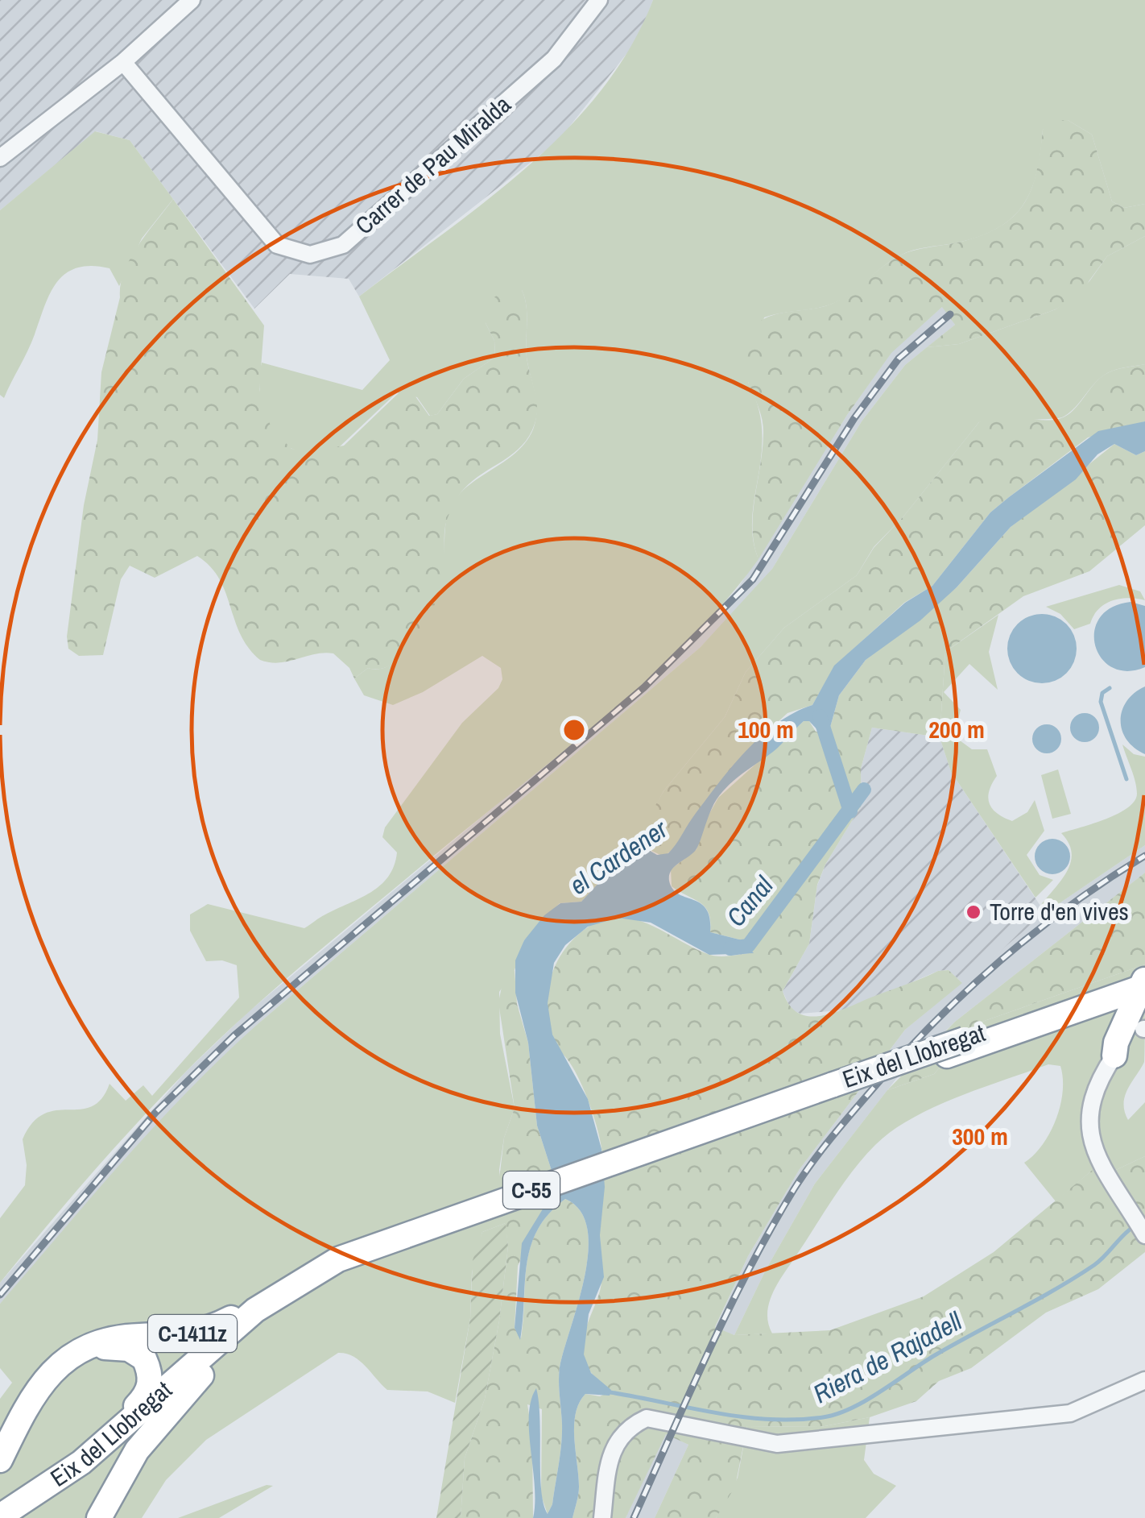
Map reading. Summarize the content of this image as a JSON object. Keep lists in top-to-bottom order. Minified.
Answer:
{"streets":{"highway":["Eix del Llobregat","C-55","C-1411z"],"street":["Carrer de Pau Miralda"]},"crossings":[["Eix del Llobregat","C-1411z"]],"water":["el Cardener","Canal","Riera de Rajadell"],"places":["Torre d'en vives"],"rings":["100 m","200 m","300 m"]}
